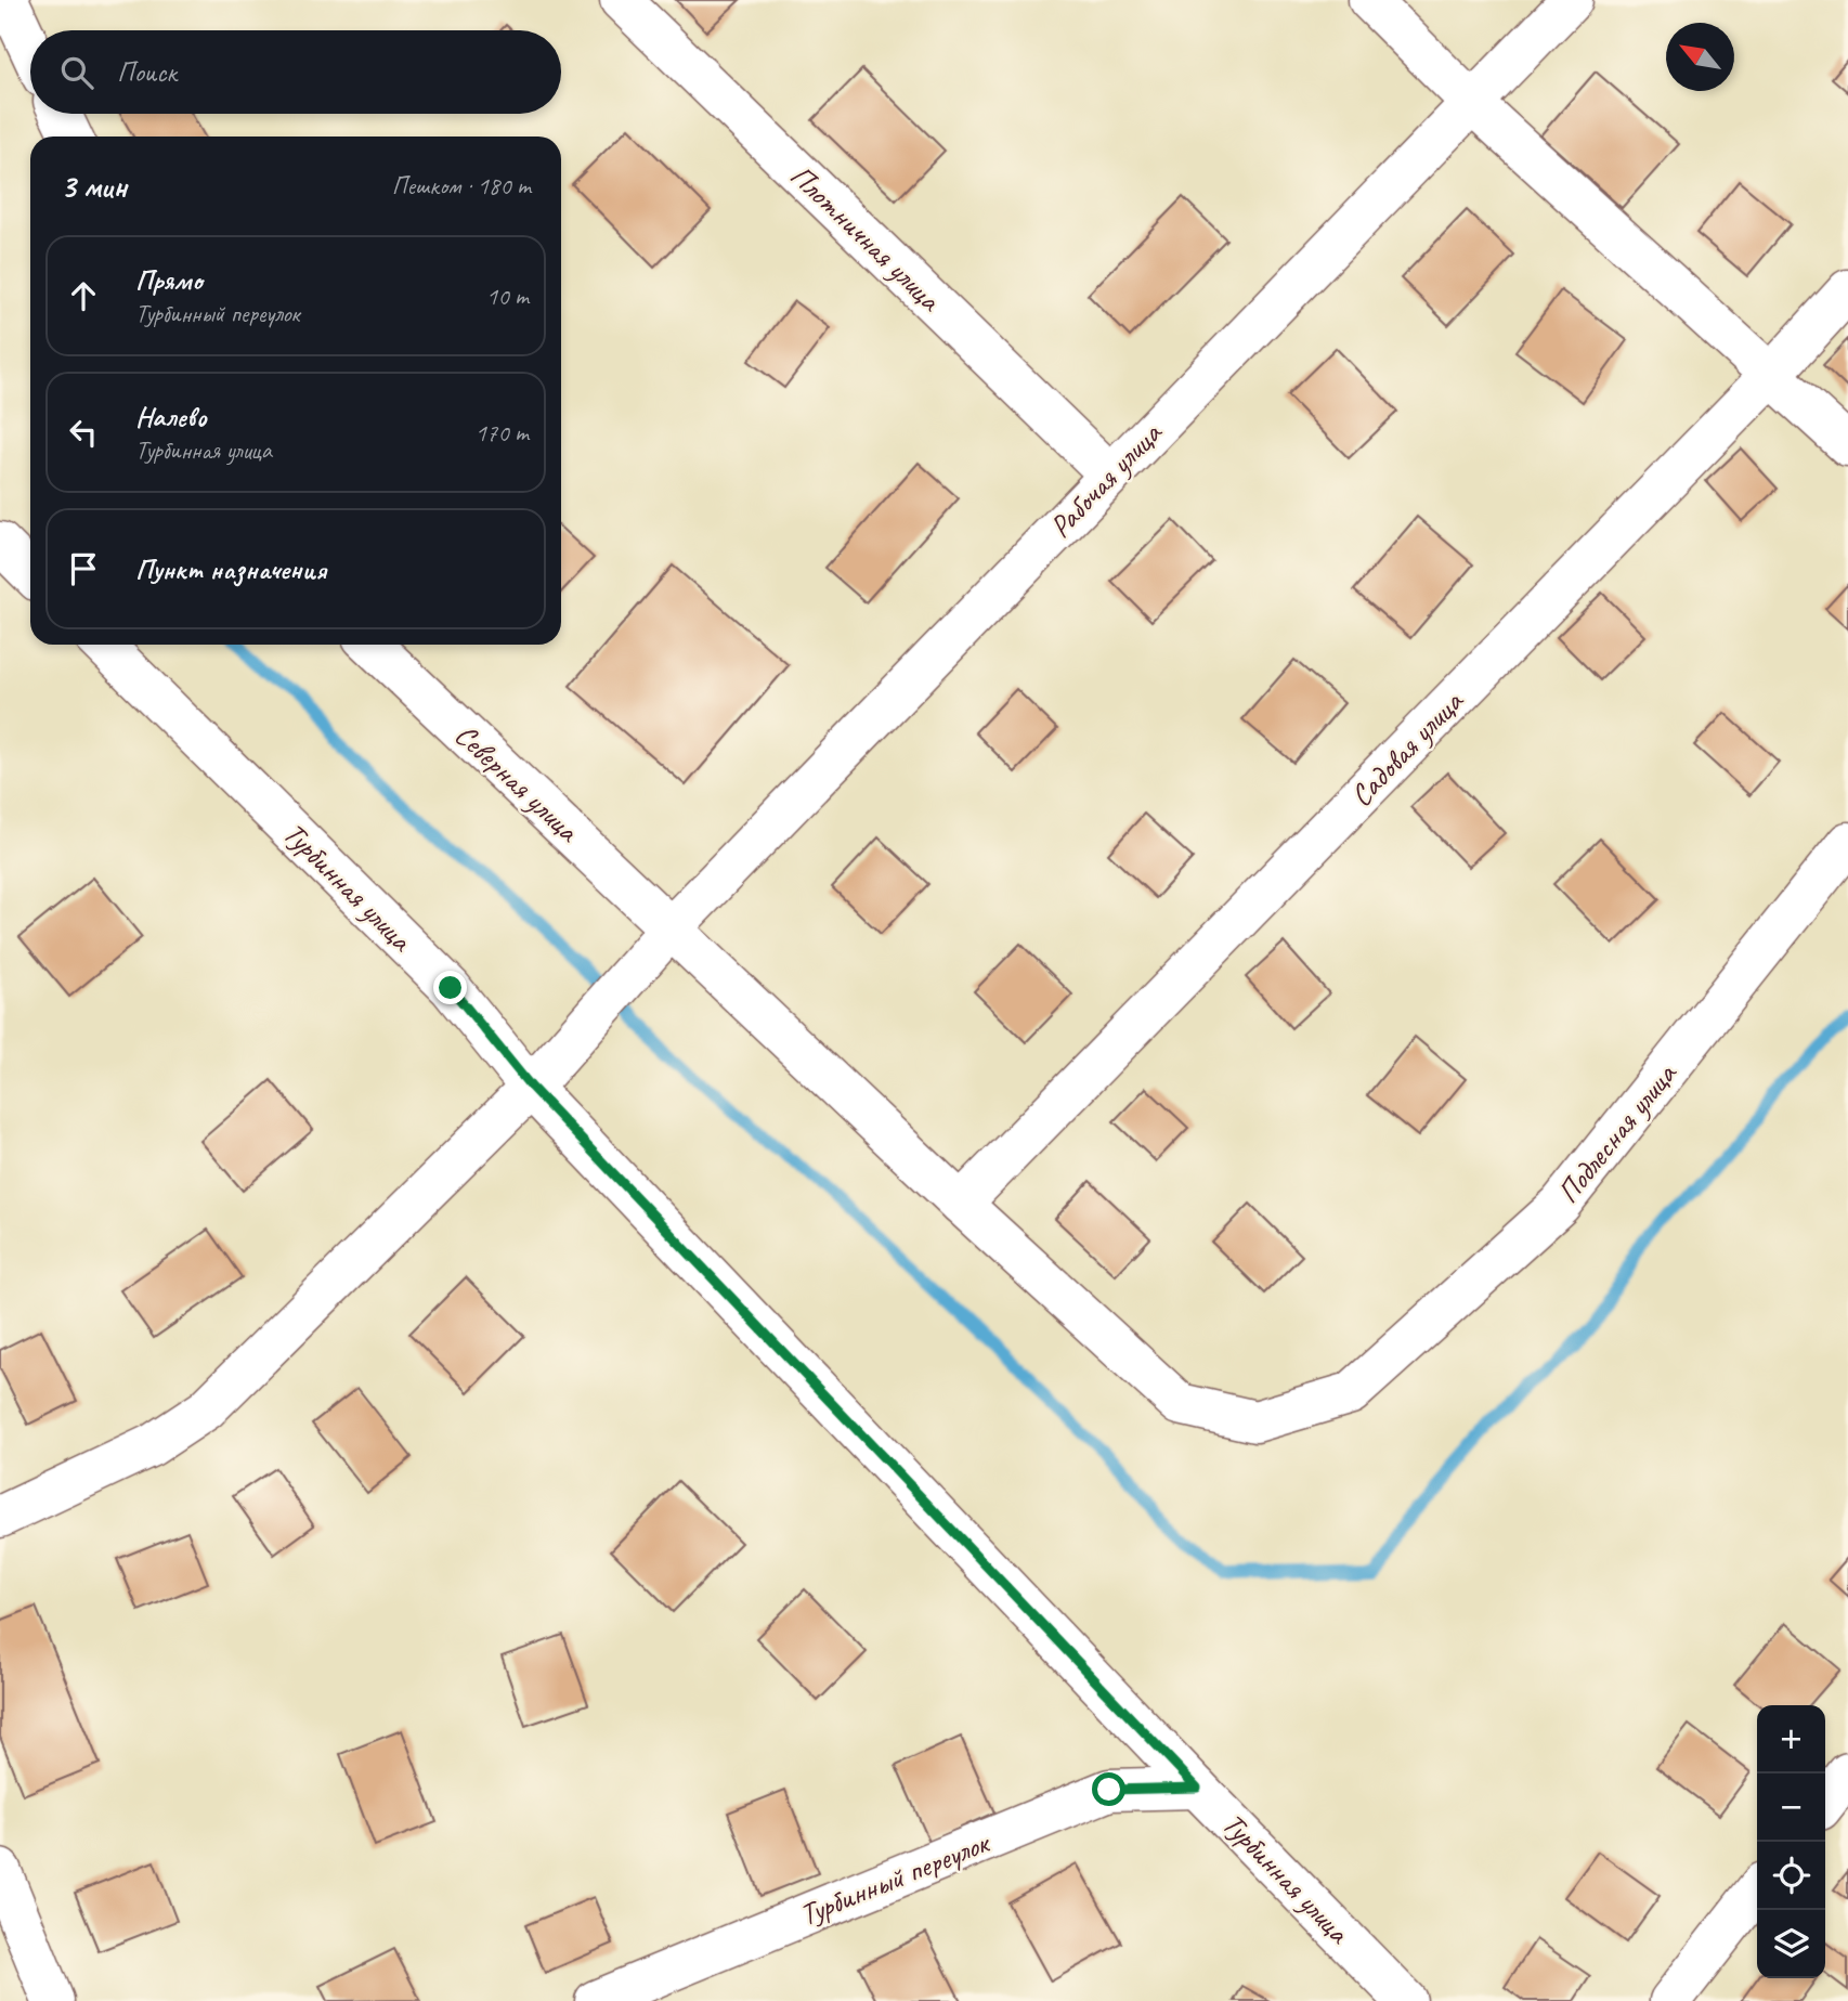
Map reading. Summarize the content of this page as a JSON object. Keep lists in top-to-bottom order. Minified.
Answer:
{"streets":{"street":["Плотничная улица","Рабочая улица","Садовая улица","Северная улица","Турбинная улица","Подлесная улица","Турбинный переулок"]},"crossings":[["Плотничная улица","Рабочая улица"],["Рабочая улица","Северная улица"],["Рабочая улица","Турбинная улица"],["Садовая улица","Северная улица"],["Северная улица","Подлесная улица"],["Турбинная улица","Турбинный переулок"]],"north":"top left","page":{"search":"Поиск","heading":["3 мин","Пешком · 180 m"],"list":[["Прямо","Турбинный переулок","10 m"],["Налево","Турбинная улица","170 m"],"Пункт назначения"],"map_buttons":["+","−"]}}
